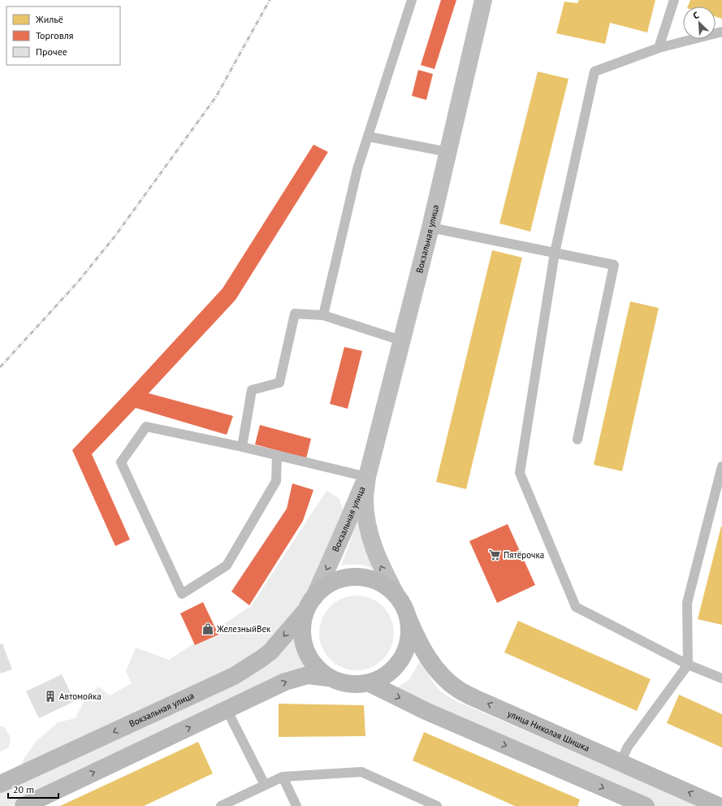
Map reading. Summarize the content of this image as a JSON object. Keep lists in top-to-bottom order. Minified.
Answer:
{"streets":{"main road":["Вокзальная улица","улица Николая Шишка"]},"crossings":[["Вокзальная улица","улица Николая Шишка"]],"places":{"supermarket":["Пятёрочка"],"shop":["ЖелезныйВек"],"building":["Автомойка"]},"legend":["Жильё","Торговля","Прочее"],"scale_bar":"20 m","north":"top left"}
